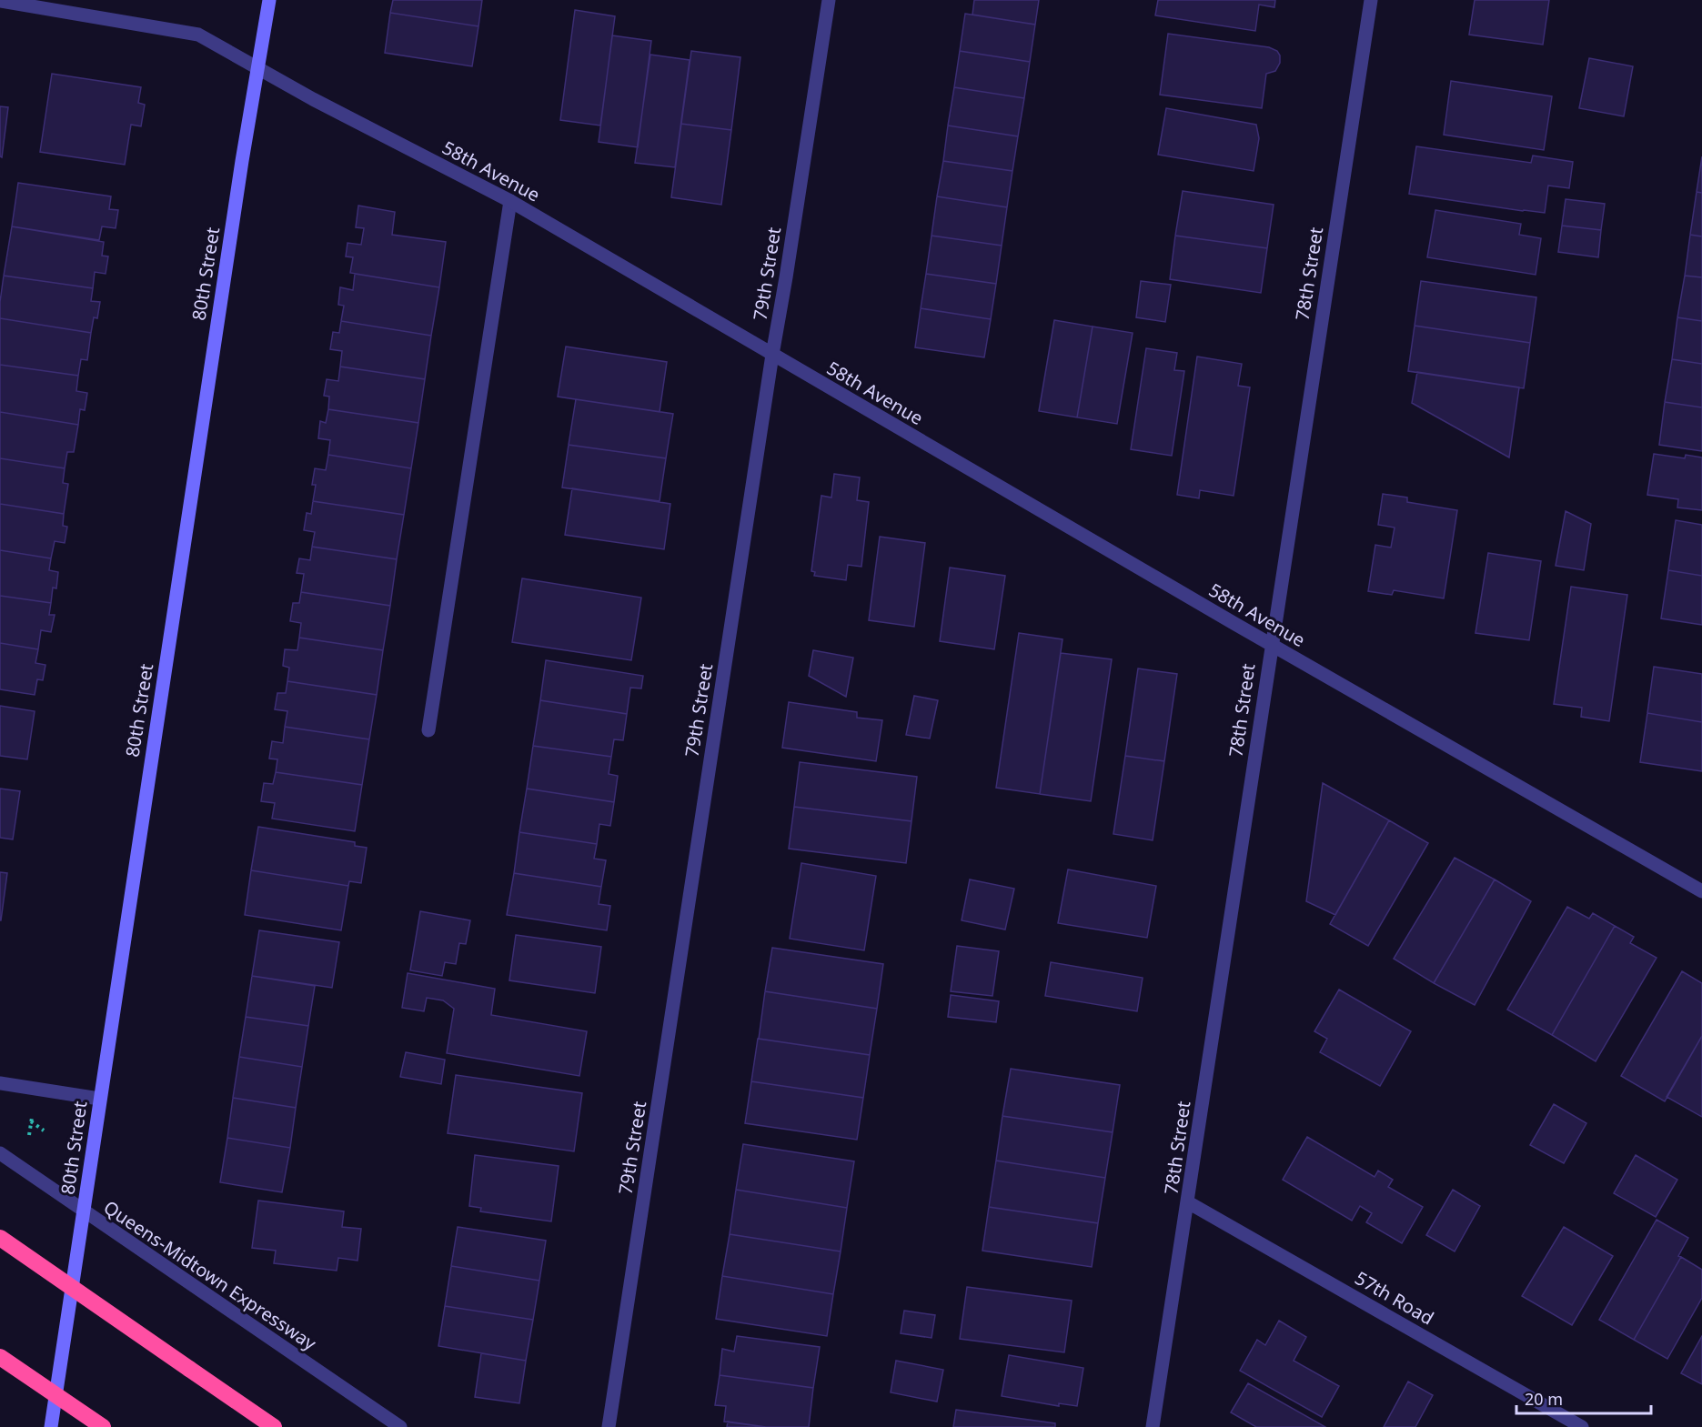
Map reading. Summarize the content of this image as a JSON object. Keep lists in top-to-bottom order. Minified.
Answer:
{"streets":{"street":["58th Avenue","80th Street","79th Street","78th Street","Queens-Midtown Expressway","57th Road"]},"crossings":[["58th Avenue","80th Street"],["58th Avenue","79th Street"],["58th Avenue","78th Street"],["80th Street","Queens-Midtown Expressway"],["78th Street","57th Road"]],"scale_bar":"20 m"}
